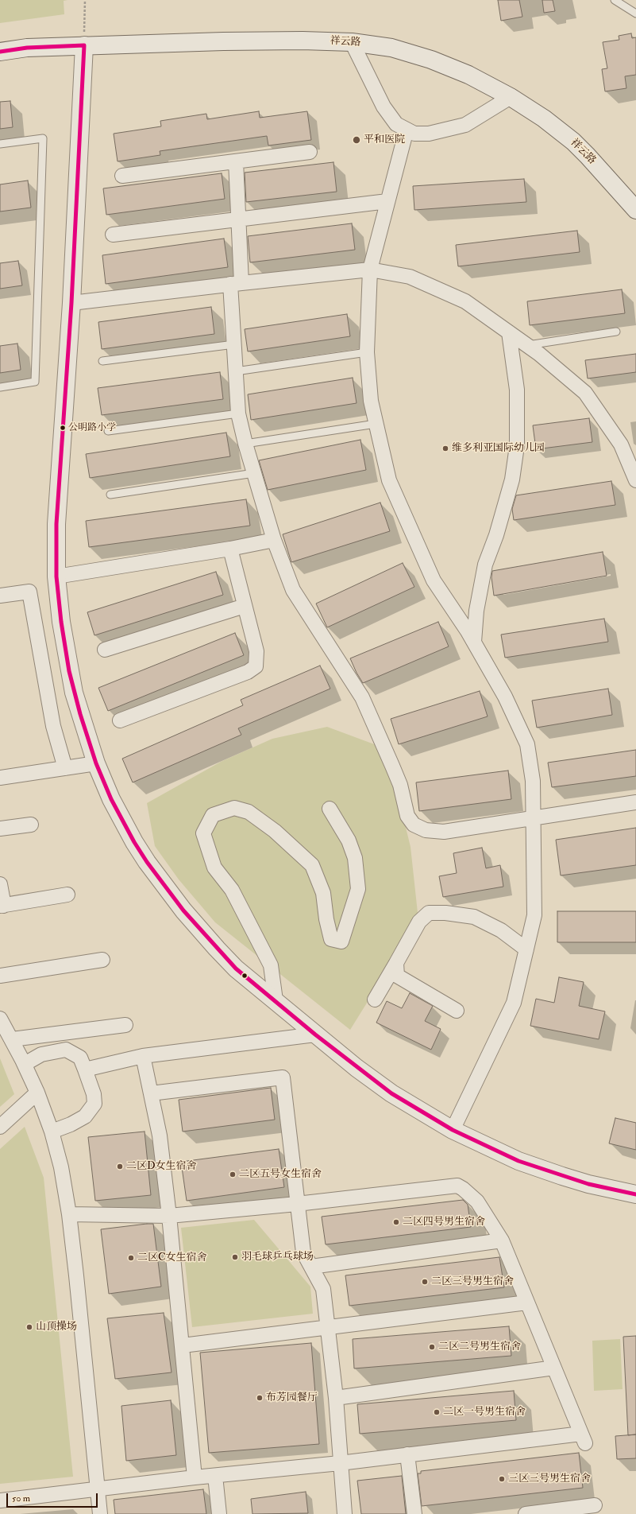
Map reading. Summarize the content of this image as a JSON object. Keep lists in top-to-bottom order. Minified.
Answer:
{"streets":{"street":["祥云路"]},"places":["平和医院","公明路小学","维多利亚国际幼儿园","二区D女生宿舍","二区五号女生宿舍","二区四号男生宿舍","羽毛球乒乓球场","二区C女生宿舍","二区三号男生宿舍","山顶操场","二区二号男生宿舍","布芳园餐厅","二区一号男生宿舍","三区三号男生宿舍"],"scale_bar":"50 m"}
